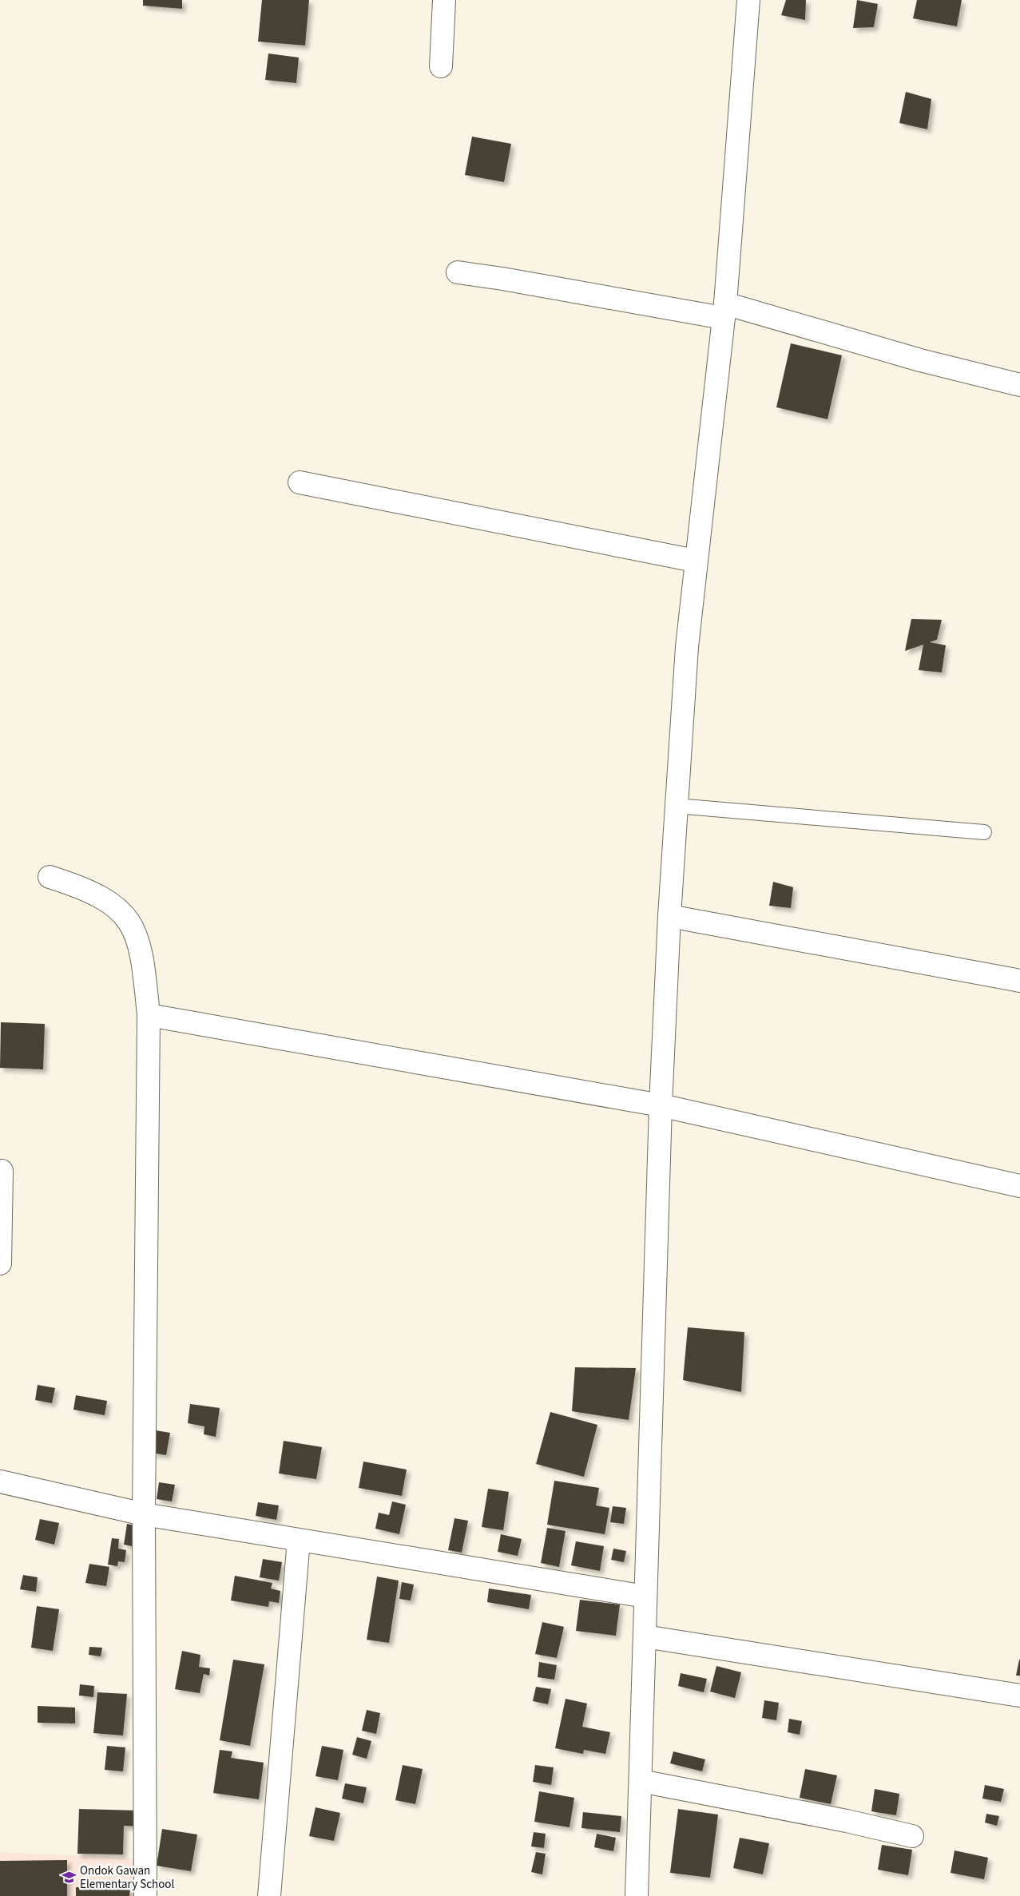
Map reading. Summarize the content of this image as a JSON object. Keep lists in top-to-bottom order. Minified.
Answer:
{"places":{"school or university":["Ondok Gawan Elementary School"]}}
